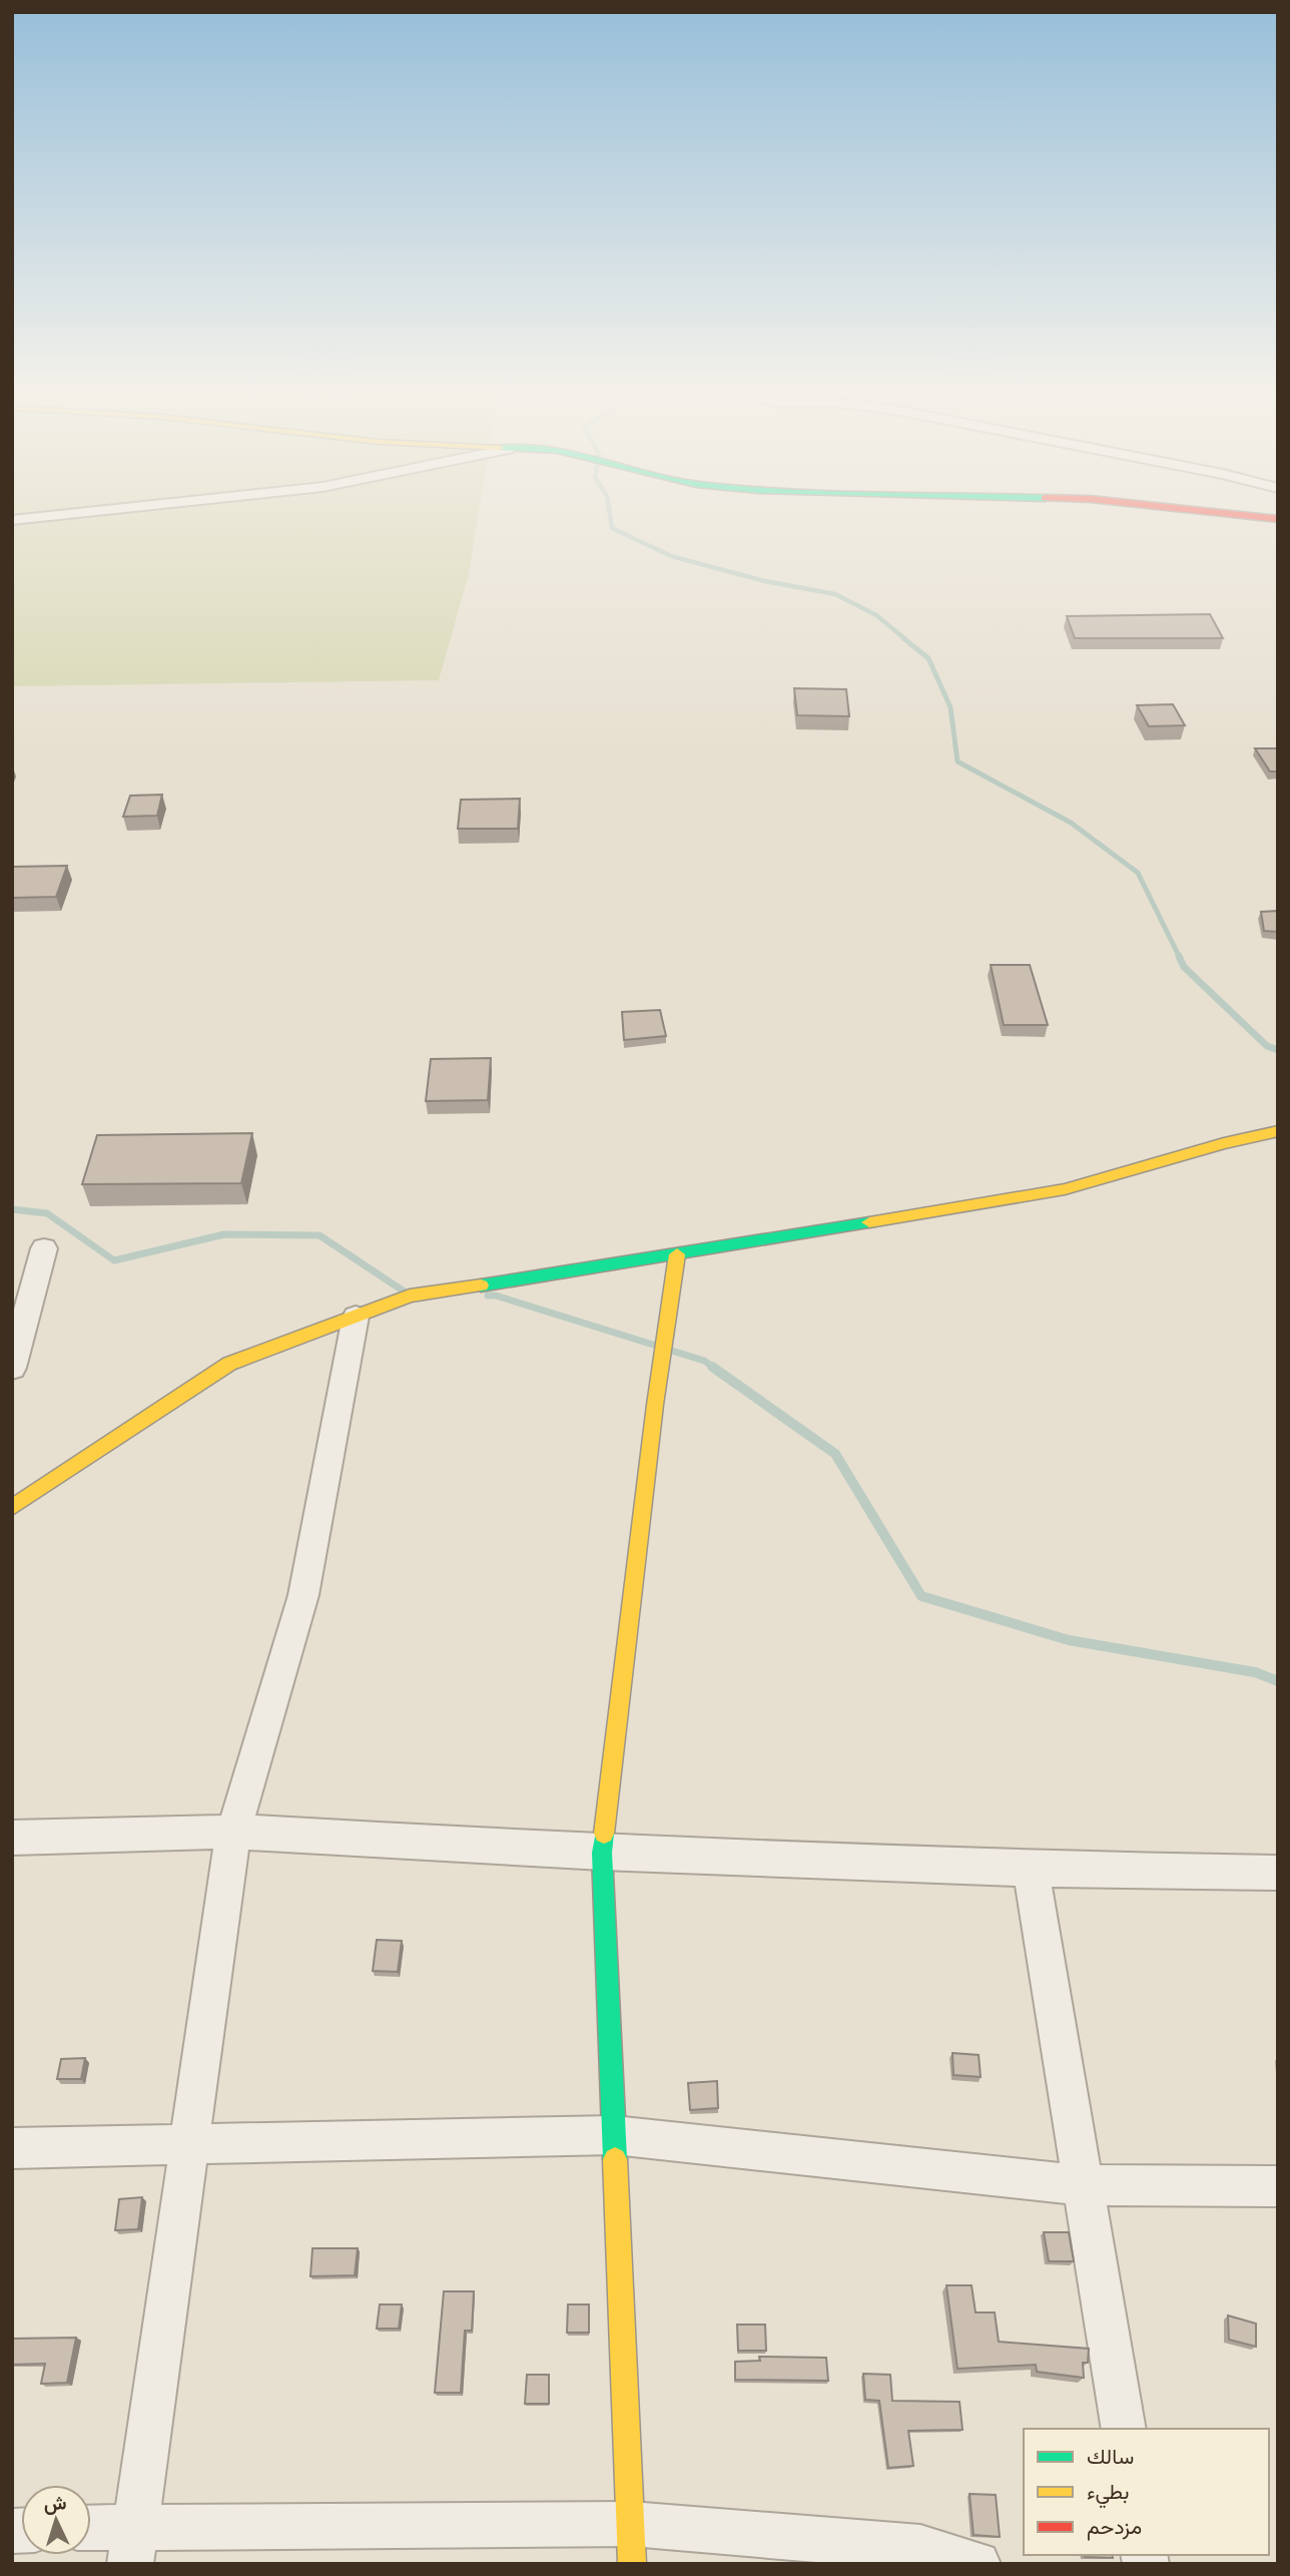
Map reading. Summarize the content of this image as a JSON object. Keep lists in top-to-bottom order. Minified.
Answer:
{"legend":["سالك","بطيء","مزدحم"],"north":"top"}
